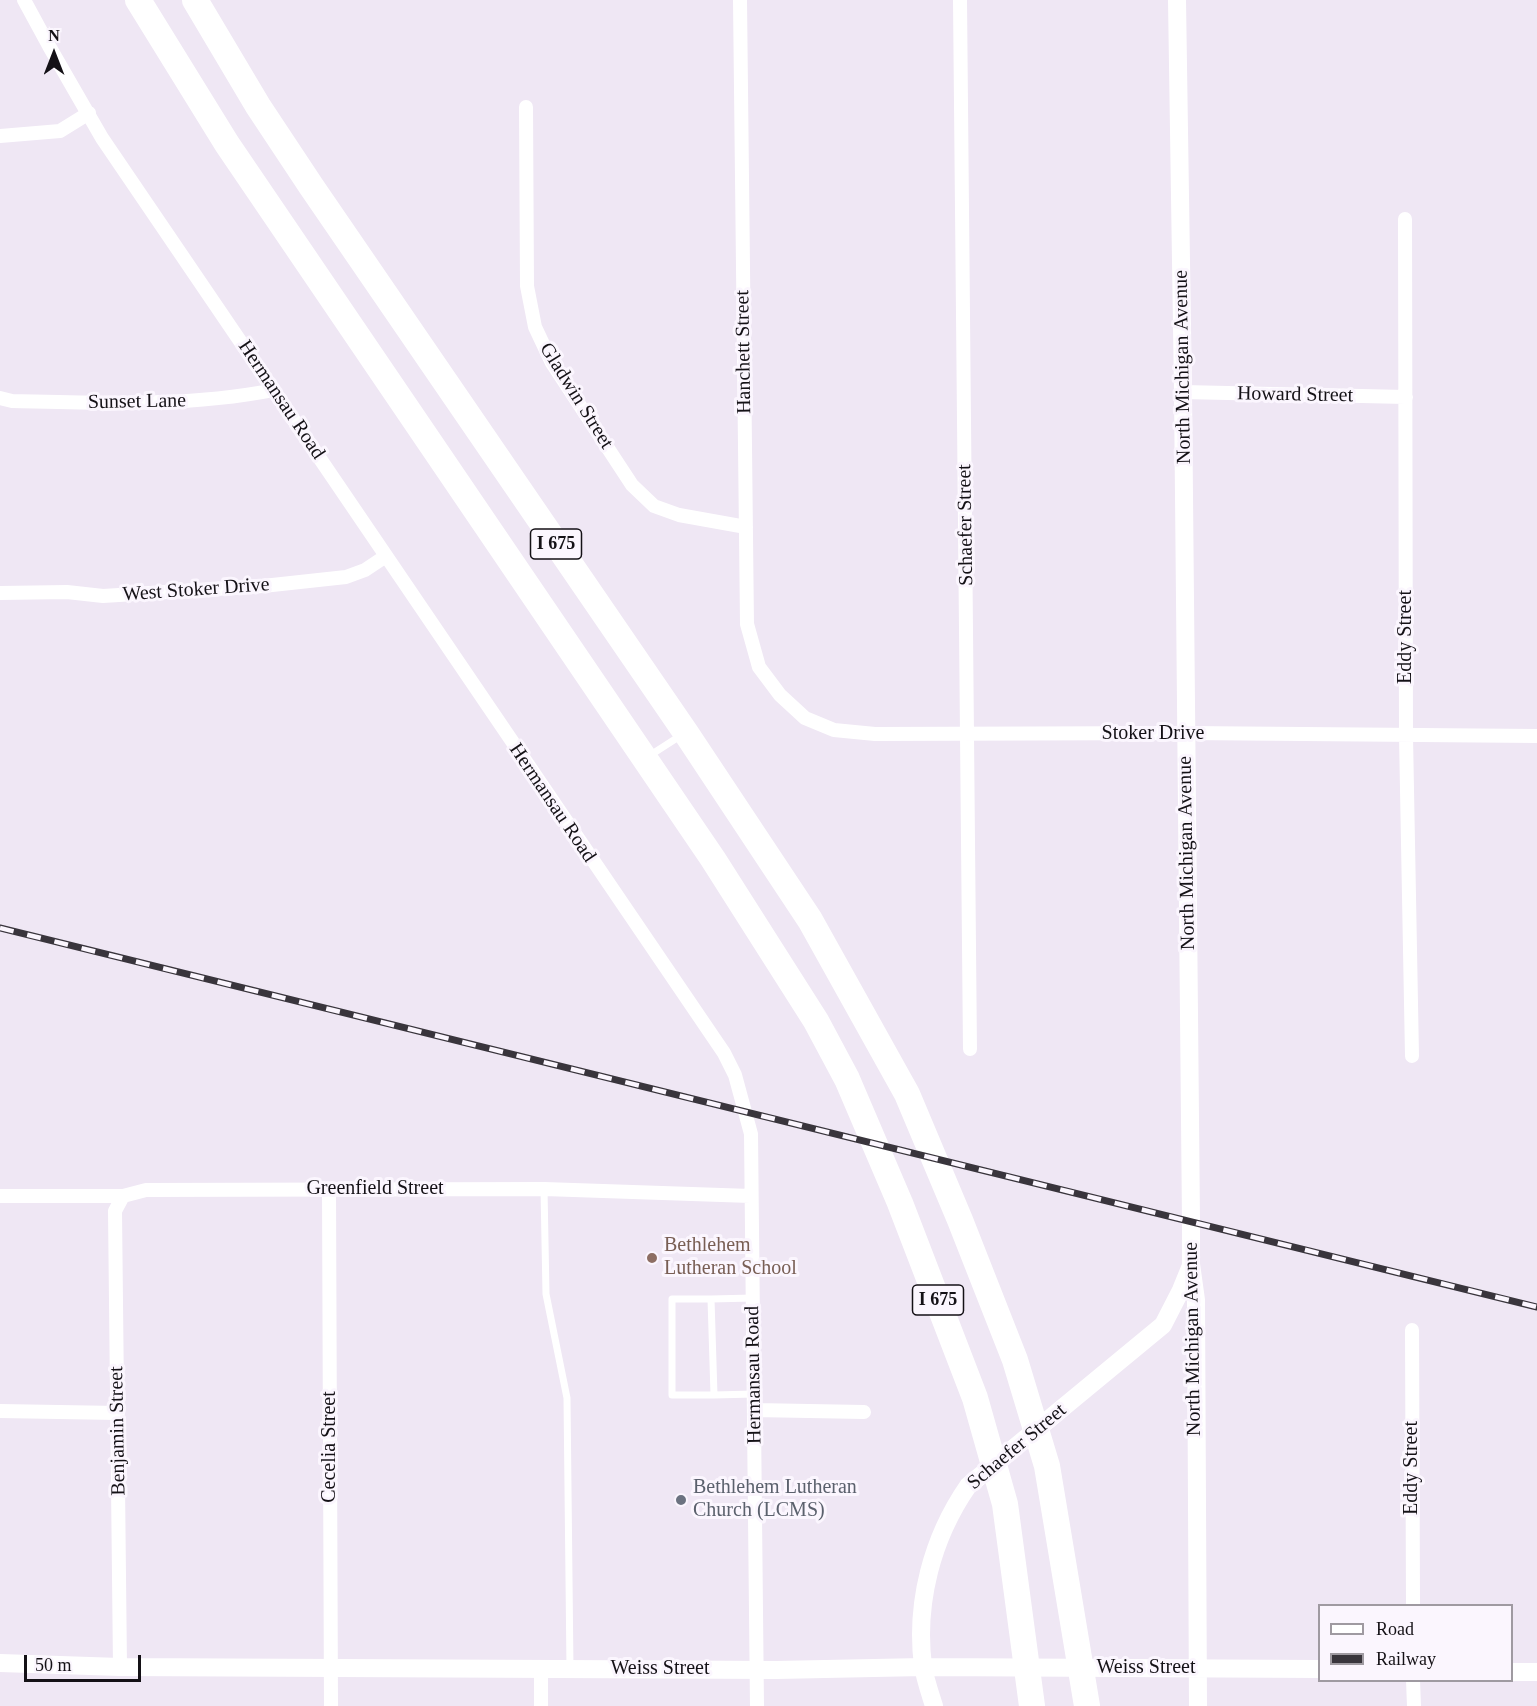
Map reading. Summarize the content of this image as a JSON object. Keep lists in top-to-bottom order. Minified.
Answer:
{"streets":{"highway":["I 675"],"street":["Hanchett Street","North Michigan Avenue","Howard Street","Gladwin Street","Hermansau Road","Sunset Lane","Schaefer Street","West Stoker Drive","Eddy Street","Stoker Drive","Greenfield Street","Benjamin Street","Cecelia Street","Weiss Street"]},"crossings":[["Hanchett Street","Gladwin Street"],["Hanchett Street","Stoker Drive"],["North Michigan Avenue","Howard Street"],["North Michigan Avenue","Schaefer Street"],["North Michigan Avenue","Stoker Drive"],["North Michigan Avenue","Weiss Street"],["Howard Street","Eddy Street"],["Hermansau Road","Sunset Lane"],["Hermansau Road","West Stoker Drive"],["Hermansau Road","Greenfield Street"],["Hermansau Road","Weiss Street"],["Schaefer Street","Stoker Drive"],["Schaefer Street","Weiss Street"],["Eddy Street","Stoker Drive"],["Greenfield Street","Benjamin Street"],["Greenfield Street","Cecelia Street"],["Benjamin Street","Weiss Street"],["Cecelia Street","Weiss Street"]],"places":["Bethlehem Lutheran School","Bethlehem Lutheran Church (LCMS)"],"legend":["Road","Railway"],"scale_bar":"50 m","north":"top"}
